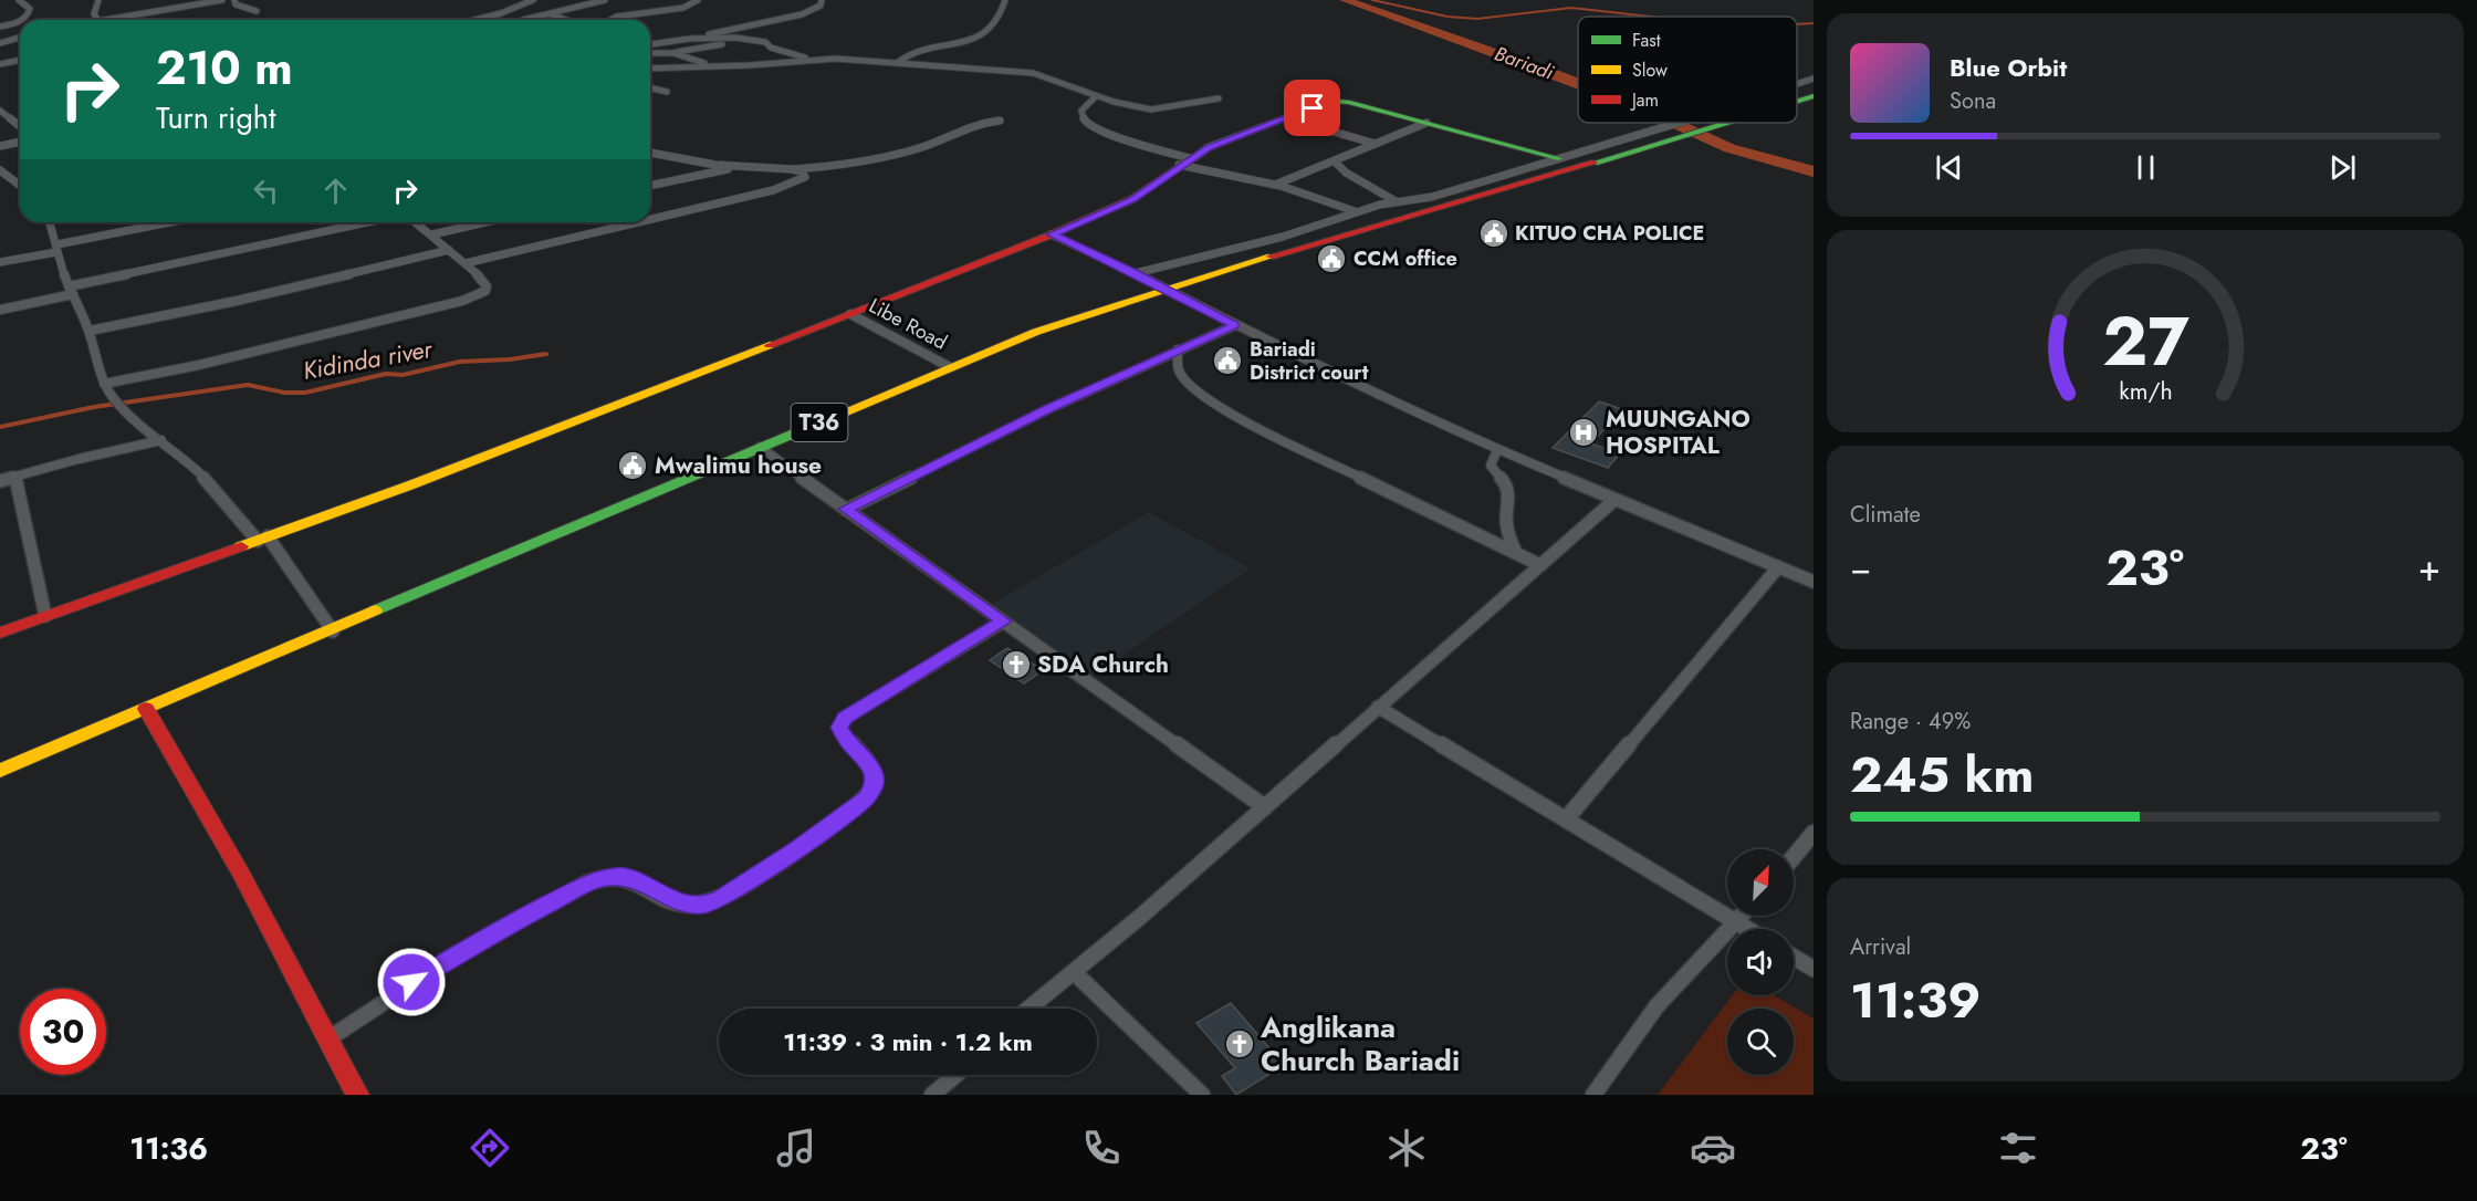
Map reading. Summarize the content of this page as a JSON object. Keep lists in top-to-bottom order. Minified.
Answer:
{"streets":{"main road":["T36"],"street":["Libe Road"]},"crossings":[["Libe Road","T36"]],"water":["Bariadi","Kidinda river"],"places":{"public building":["KITUO CHA POLICE","CCM office","Bariadi District court","Mwalimu house"],"hospital":["MUUNGANO HOSPITAL"],"church":["SDA Church","Anglikana Church Bariadi"]},"legend":["Fast","Slow","Jam"],"north":"top right","page":{"turn":["210 m","Turn right"],"song":["Blue Orbit","Sona"],"tile":["Climate",["Range · 49%","245 km"],["Arrival","11:39"]],"heat":["−","23°","+"],"limit":"30","trip":"11:39 · 3 min · 1.2 km","tabs":["11:36","23°"],"gauge":["27","km/h"]}}
